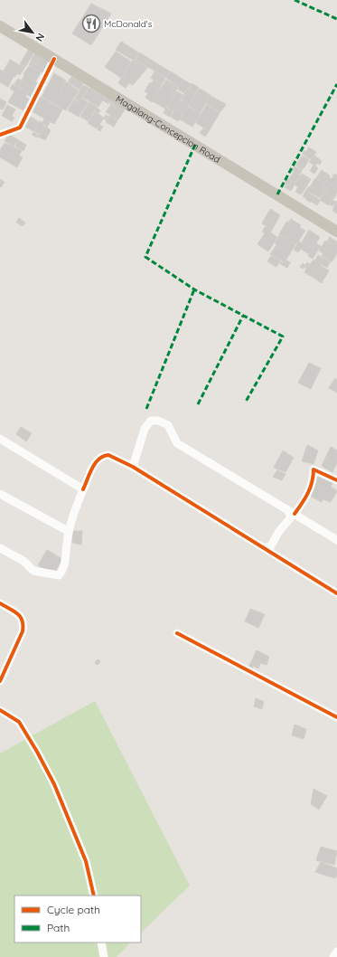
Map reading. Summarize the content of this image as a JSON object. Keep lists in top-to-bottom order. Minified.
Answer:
{"streets":{"main road":["Magalang-Concepcion Road"]},"places":{"restaurant":["McDonald's"]},"legend":["Cycle path","Path"],"north":"bottom right"}
